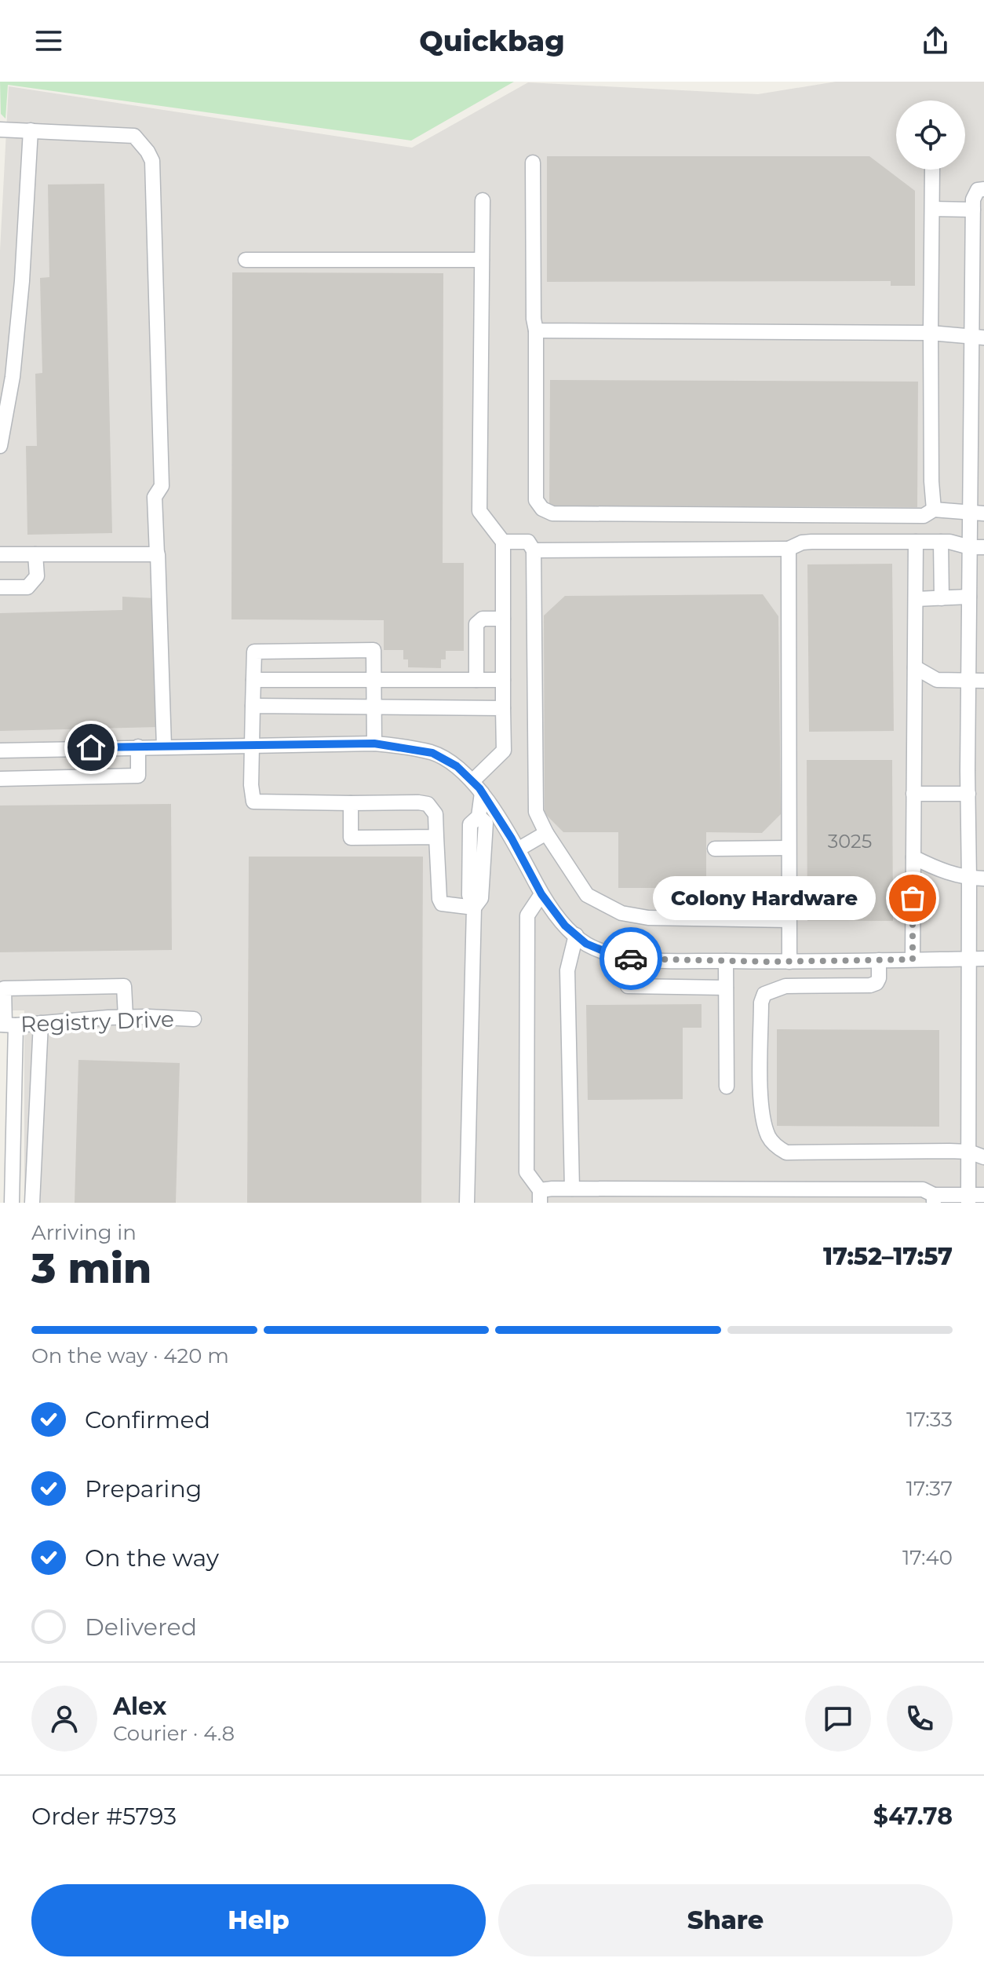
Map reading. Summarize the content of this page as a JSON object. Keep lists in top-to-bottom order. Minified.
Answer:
{"streets":{"street":["Registry Drive"]},"places":["Colony Hardware"],"house_numbers":["3025"],"page":{"header":"Quickbag","bubble":"Colony Hardware","heading":["3 min","Arriving in","17:52–17:57"],"panel":["Alex","Courier · 4.8","Order #5793","$47.78"],"bar":"On the way · 420 m","list":[["Confirmed","17:33"],["Preparing","17:37"],["On the way","17:40"],"Delivered"],"buttons":["Help","Share"]}}
